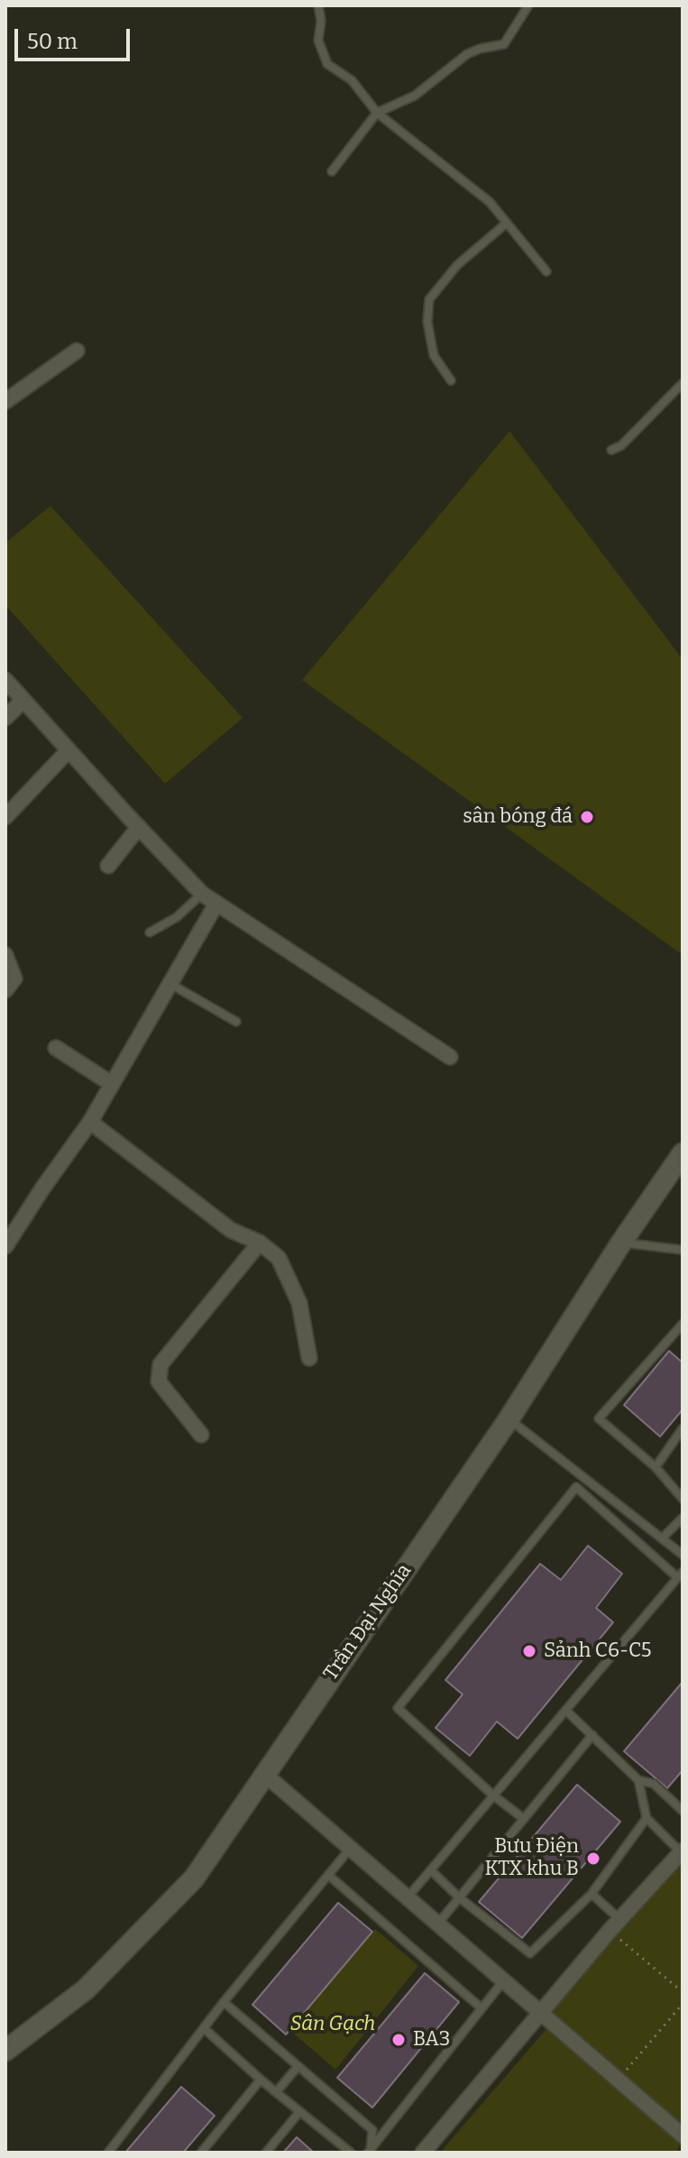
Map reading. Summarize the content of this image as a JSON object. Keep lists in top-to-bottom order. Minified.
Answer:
{"streets":{"street":["Trần Đại Nghĩa"]},"parks":["Sân Gạch"],"places":["sân bóng đá","Sảnh C6-C5","Bưu Điện KTX khu B","BA3"],"scale_bar":"50 m"}
